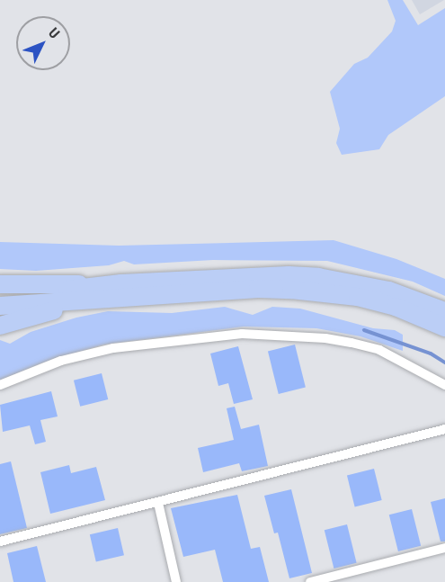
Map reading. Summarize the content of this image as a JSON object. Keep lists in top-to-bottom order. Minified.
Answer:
{"north":"top right"}
